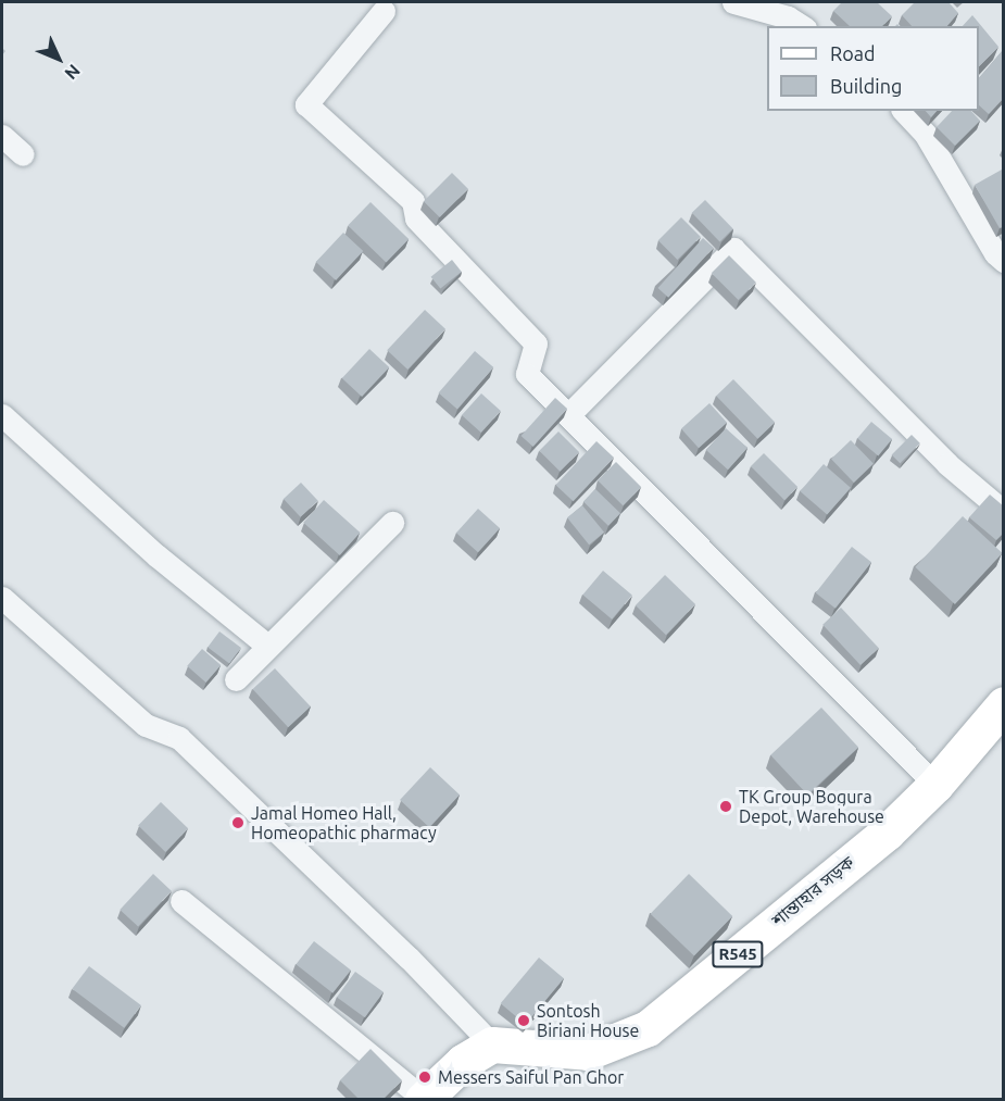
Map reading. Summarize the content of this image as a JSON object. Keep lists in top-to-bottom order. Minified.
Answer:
{"streets":{"main road":["শান্তাহার সড়ক","R545"]},"places":["TK Group Bogura Depot, Warehouse","Jamal Homeo Hall, Homeopathic pharmacy","Sontosh Biriani House","Messers Saiful Pan Ghor"],"legend":["Road","Building"],"north":"bottom right"}
